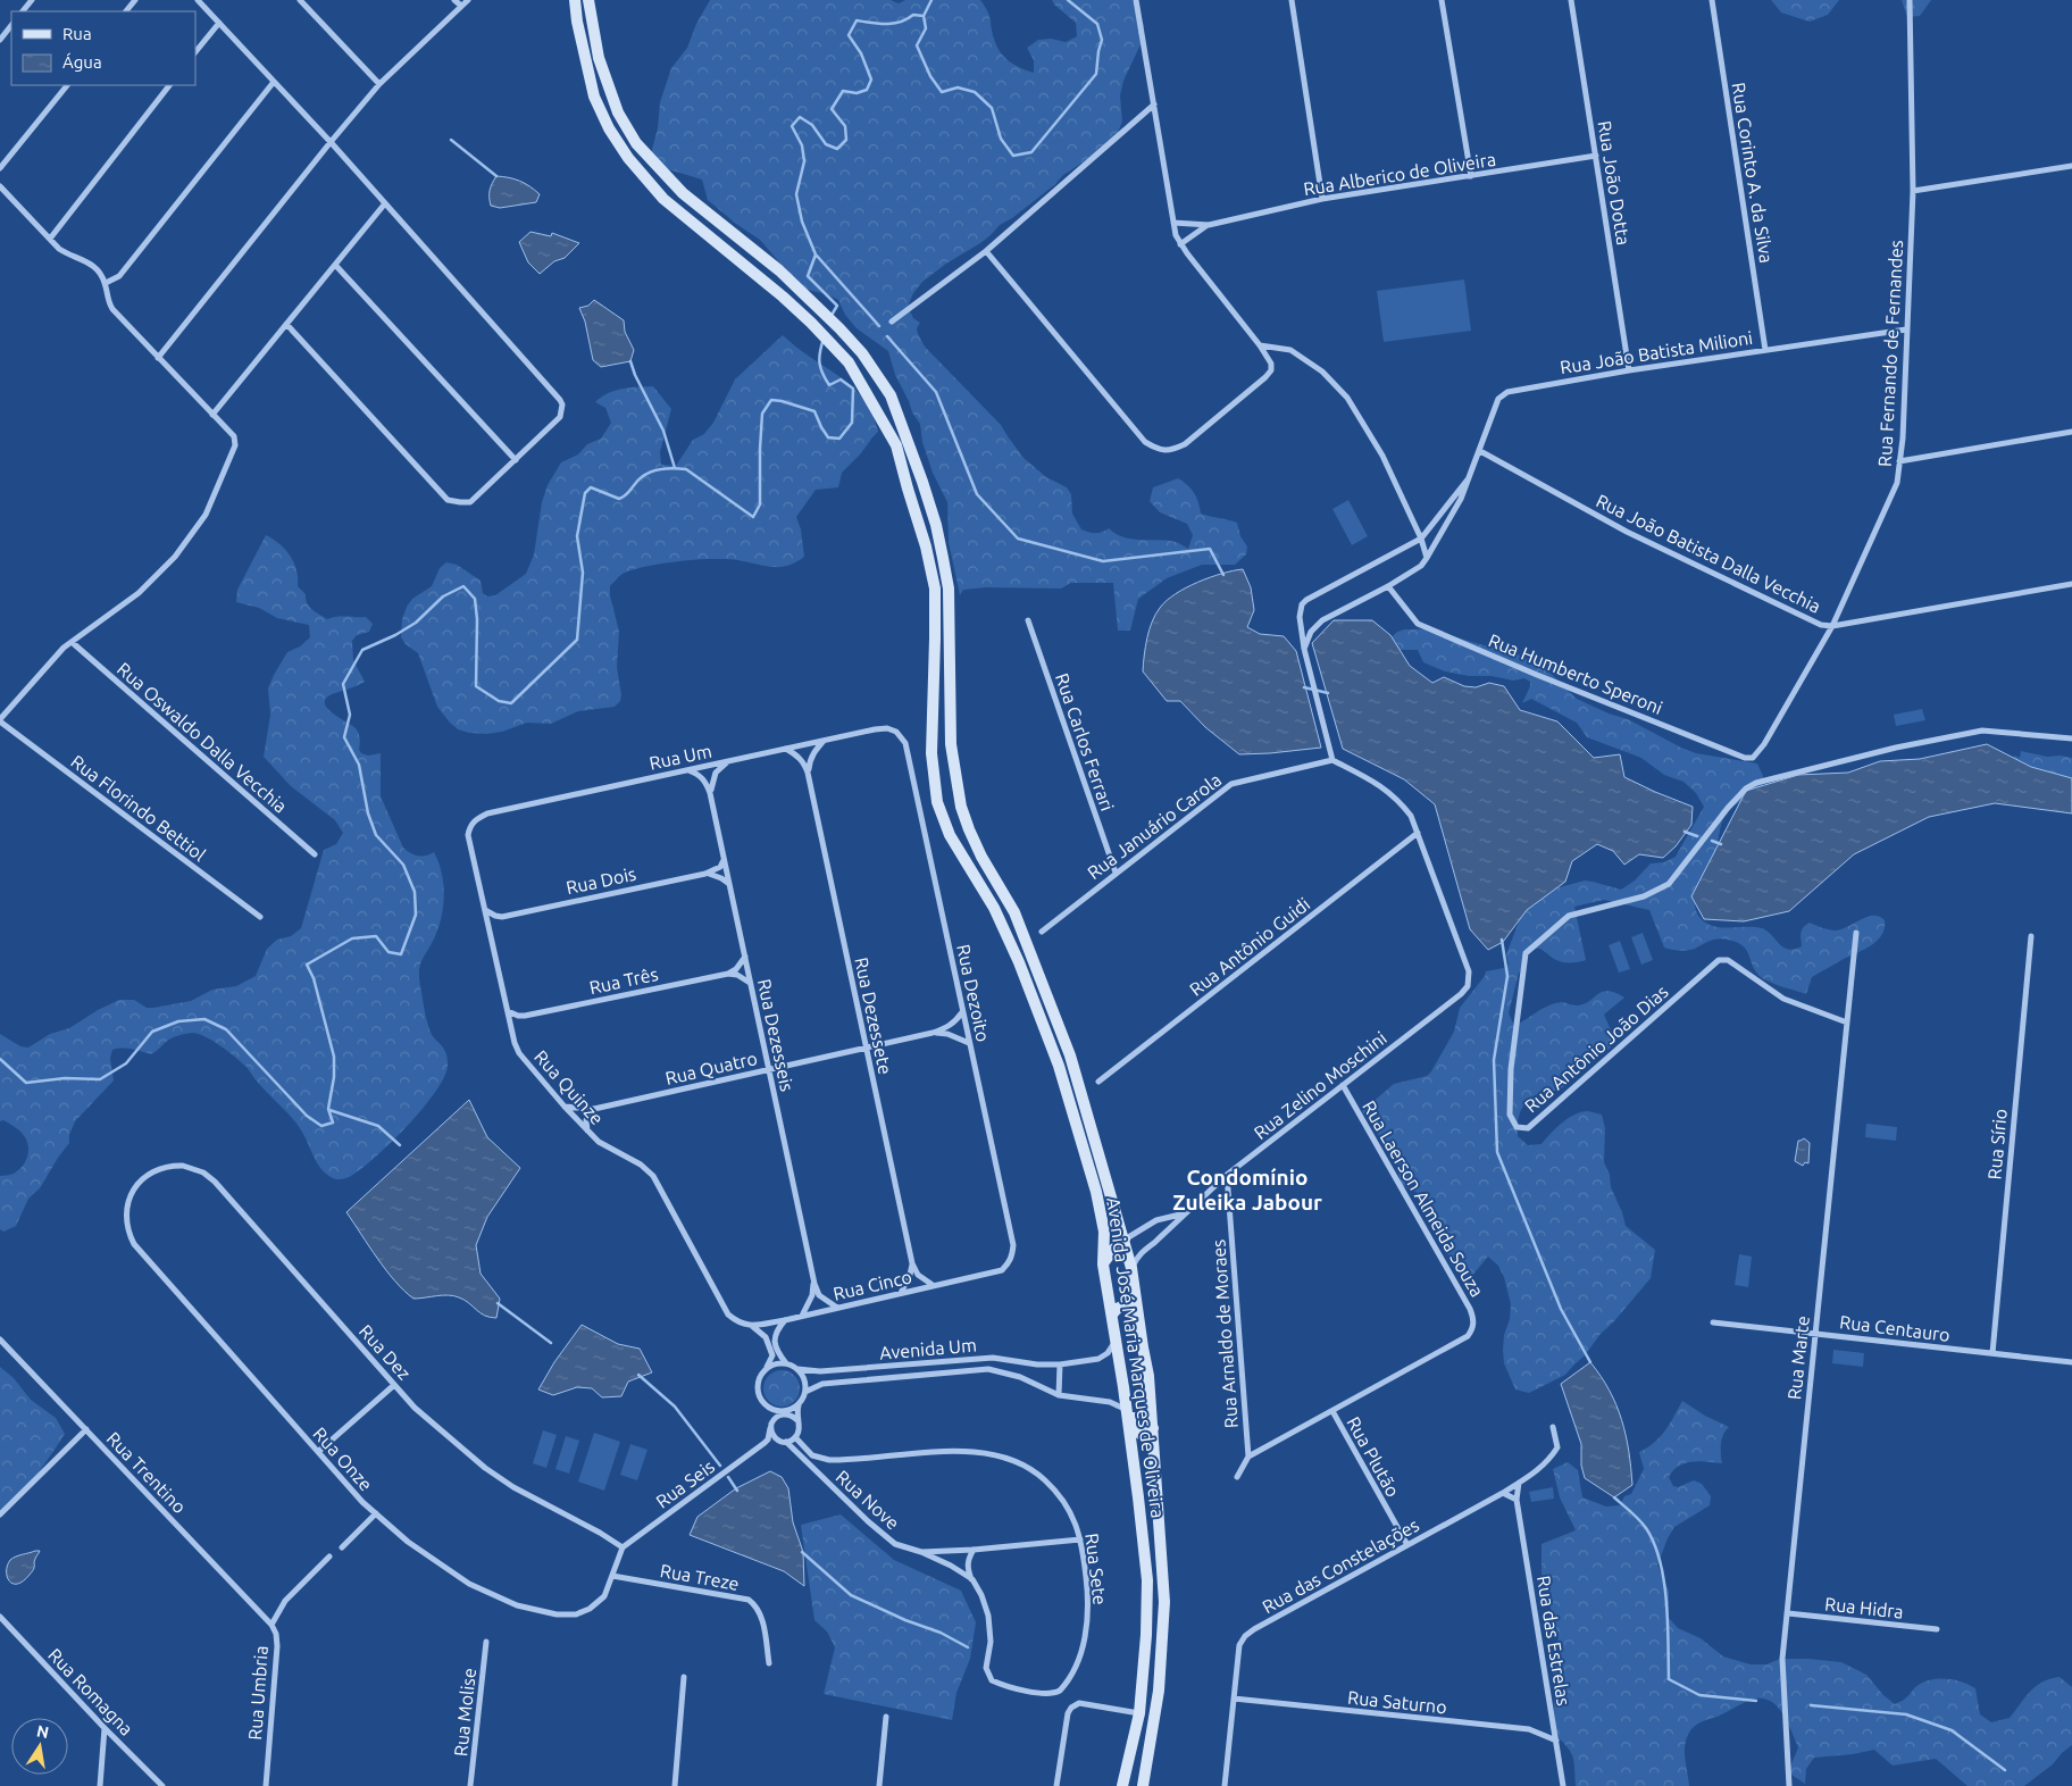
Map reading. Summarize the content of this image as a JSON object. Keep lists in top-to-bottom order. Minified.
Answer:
{"streets":{"main road":["Avenida José Maria Marques de Oliveira"],"street":["Rua Corinto A. da Silva","Rua Alberico de Oliveira","Rua João Dotta","Rua João Batista Milioni","Rua Fernando de Fernandes","Rua João Batista Dalla Vecchia","Rua Humberto Speroni","Rua Oswaldo Dalla Vecchia","Rua Carlos Ferrari","Rua Um","Rua Florindo Bettiol","Rua Januário Carola","Rua Dois","Rua Antônio Guidi","Rua Três","Rua Dezoito","Rua Dezessete","Rua Dezesseis","Rua Antônio João Dias","Rua Quatro","Rua Zelino Moschini","Rua Quinze","Rua Sírio","Rua Laerson Almeida Souza","Rua Cinco","Rua Centauro","Rua Arnaldo de Moraes","Avenida Um","Rua Dez","Rua Marte","Rua Plutão","Rua Onze","Rua Trentino","Rua Seis","Rua Nove","Rua das Constelações","Rua Sete","Rua Treze","Rua Hidra","Rua das Estrelas","Rua Romagna","Rua Umbria","Rua Saturno","Rua Molise"]},"crossings":[["Rua Corinto A. da Silva","Rua João Batista Milioni"],["Rua Alberico de Oliveira","Rua João Dotta"],["Rua João Dotta","Rua João Batista Milioni"],["Rua João Batista Milioni","Rua Fernando de Fernandes"],["Rua João Batista Milioni","Rua João Batista Dalla Vecchia"],["Rua Fernando de Fernandes","Rua João Batista Dalla Vecchia"],["Rua Fernando de Fernandes","Rua Humberto Speroni"],["Rua Carlos Ferrari","Rua Januário Carola"],["Rua Um","Rua Dezoito"],["Rua Um","Rua Dezessete"],["Rua Um","Rua Dezesseis"],["Rua Um","Rua Quinze"],["Rua Dois","Rua Dezesseis"],["Rua Antônio Guidi","Rua Zelino Moschini"],["Rua Dezoito","Rua Quatro"],["Rua Dezoito","Rua Cinco"],["Rua Dezessete","Rua Quatro"],["Rua Dezesseis","Rua Quatro"],["Rua Antônio João Dias","Rua Marte"],["Rua Quatro","Rua Quinze"],["Rua Zelino Moschini","Rua Laerson Almeida Souza"],["Rua Zelino Moschini","Rua Arnaldo de Moraes"],["Rua Zelino Moschini","Avenida José Maria Marques de Oliveira"],["Rua Quinze","Rua Cinco"],["Rua Sírio","Rua Centauro"],["Rua Laerson Almeida Souza","Rua Plutão"],["Rua Centauro","Rua Marte"],["Avenida Um","Avenida José Maria Marques de Oliveira"],["Rua Dez","Rua Onze"],["Rua Dez","Rua Seis"],["Rua Marte","Rua Hidra"],["Rua Plutão","Rua das Constelações"],["Rua Onze","Rua Seis"],["Rua Onze","Rua Treze"],["Rua Trentino","Rua Umbria"],["Rua Nove","Rua Sete"],["Rua das Constelações","Rua das Estrelas"],["Rua das Constelações","Rua Saturno"],["Rua das Estrelas","Rua Saturno"]],"districts":["Condomínio Zuleika Jabour"],"legend":["Rua","Água"],"north":"top"}
